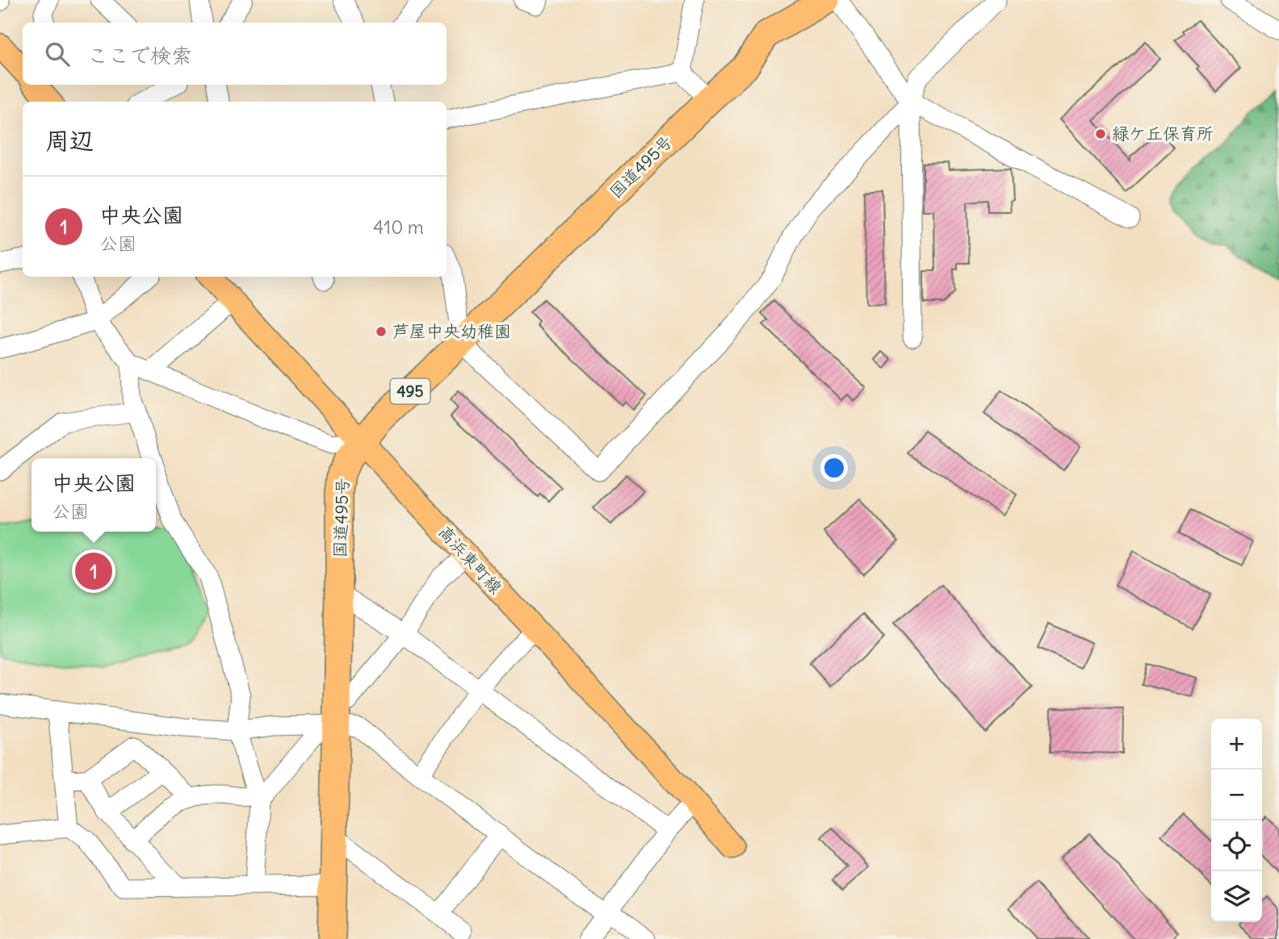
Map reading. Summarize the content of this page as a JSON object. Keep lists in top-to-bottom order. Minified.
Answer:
{"streets":{"highway":["国道495号","495"],"main road":["高浜東町線"]},"crossings":[["国道495号","高浜東町線"]],"places":["緑ケ丘保育所","芦屋中央幼稚園"],"page":{"search":"ここで検索","heading":"周辺","list":[{"mark":"1","name":"中央公園","note":"公園","value":"410 m"}],"popup":["中央公園","公園"],"pins":"1","map_buttons":["+","−"]}}
